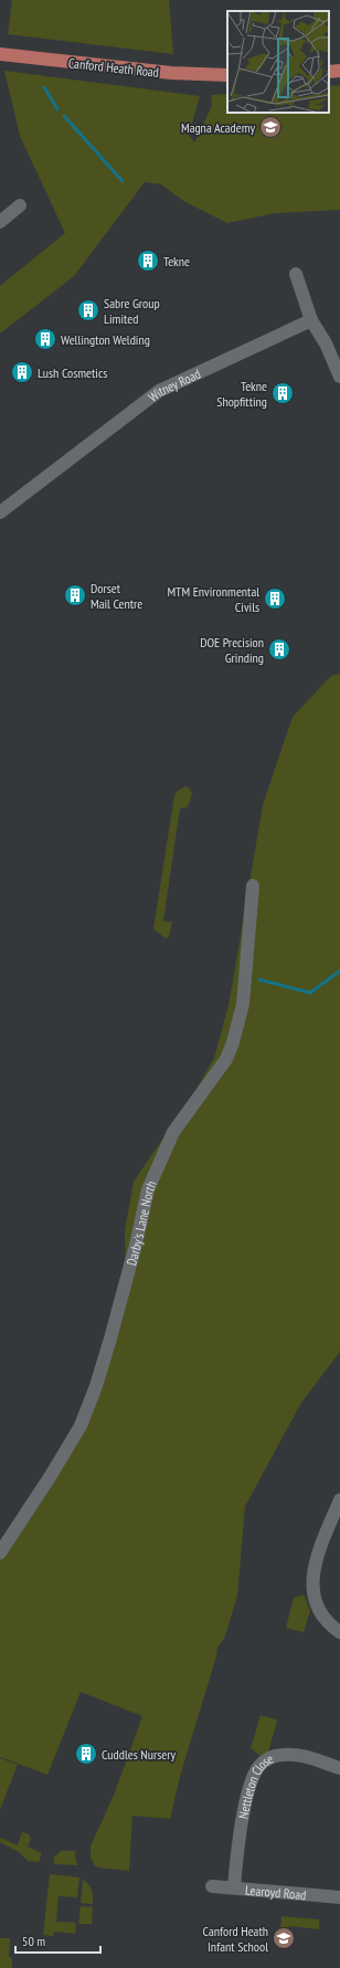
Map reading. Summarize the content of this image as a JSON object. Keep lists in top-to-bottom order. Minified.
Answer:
{"streets":{"main road":["Canford Heath Road"],"street":["Witney Road","Darby's Lane North","Nettleton Close","Learoyd Road"]},"crossings":[["Nettleton Close","Learoyd Road"]],"places":{"school or university":["Magna Academy","Canford Heath Infant School"],"building":["Tekne","Sabre Group Limited","Wellington Welding","Lush Cosmetics","Tekne Shopfitting","Dorset Mail Centre","MTM Environmental Civils","DOE Precision Grinding","Cuddles Nursery"]},"scale_bar":"50 m"}
